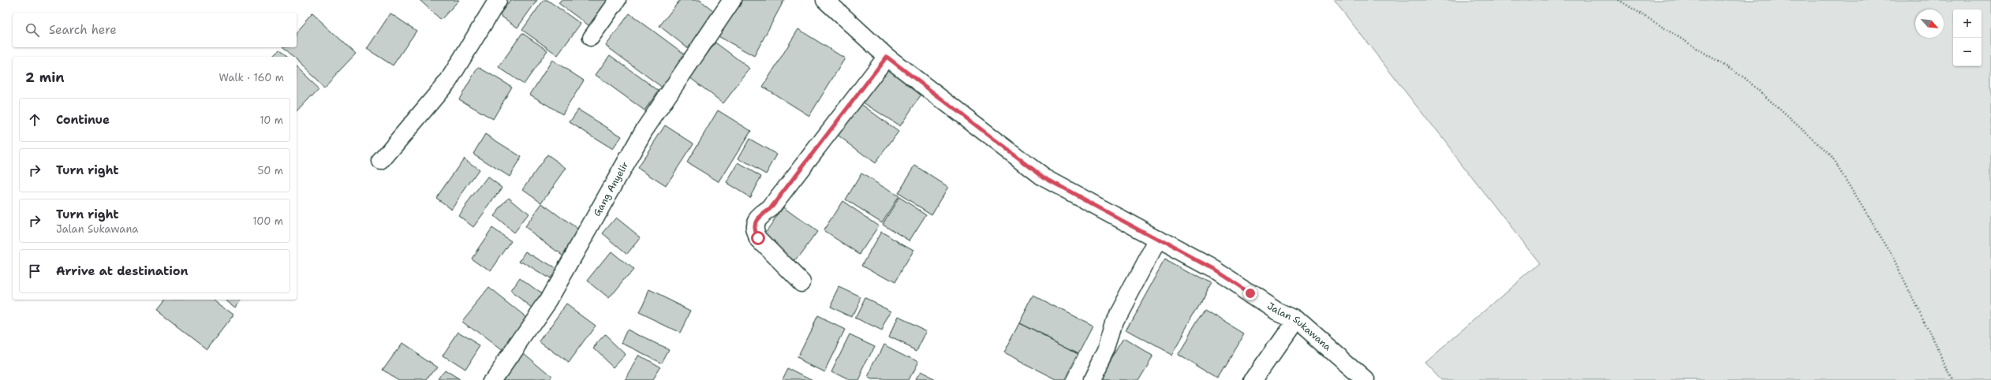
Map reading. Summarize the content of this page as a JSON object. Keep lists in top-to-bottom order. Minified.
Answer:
{"streets":{"street":["Gang Anyelir","Jalan Sukawana"]},"north":"bottom right","page":{"map_buttons":["+","−"],"search":"Search here","heading":["2 min","Walk · 160 m"],"list":[["Continue","10 m"],["Turn right","50 m"],["Turn right","Jalan Sukawana","100 m"],"Arrive at destination"]}}
